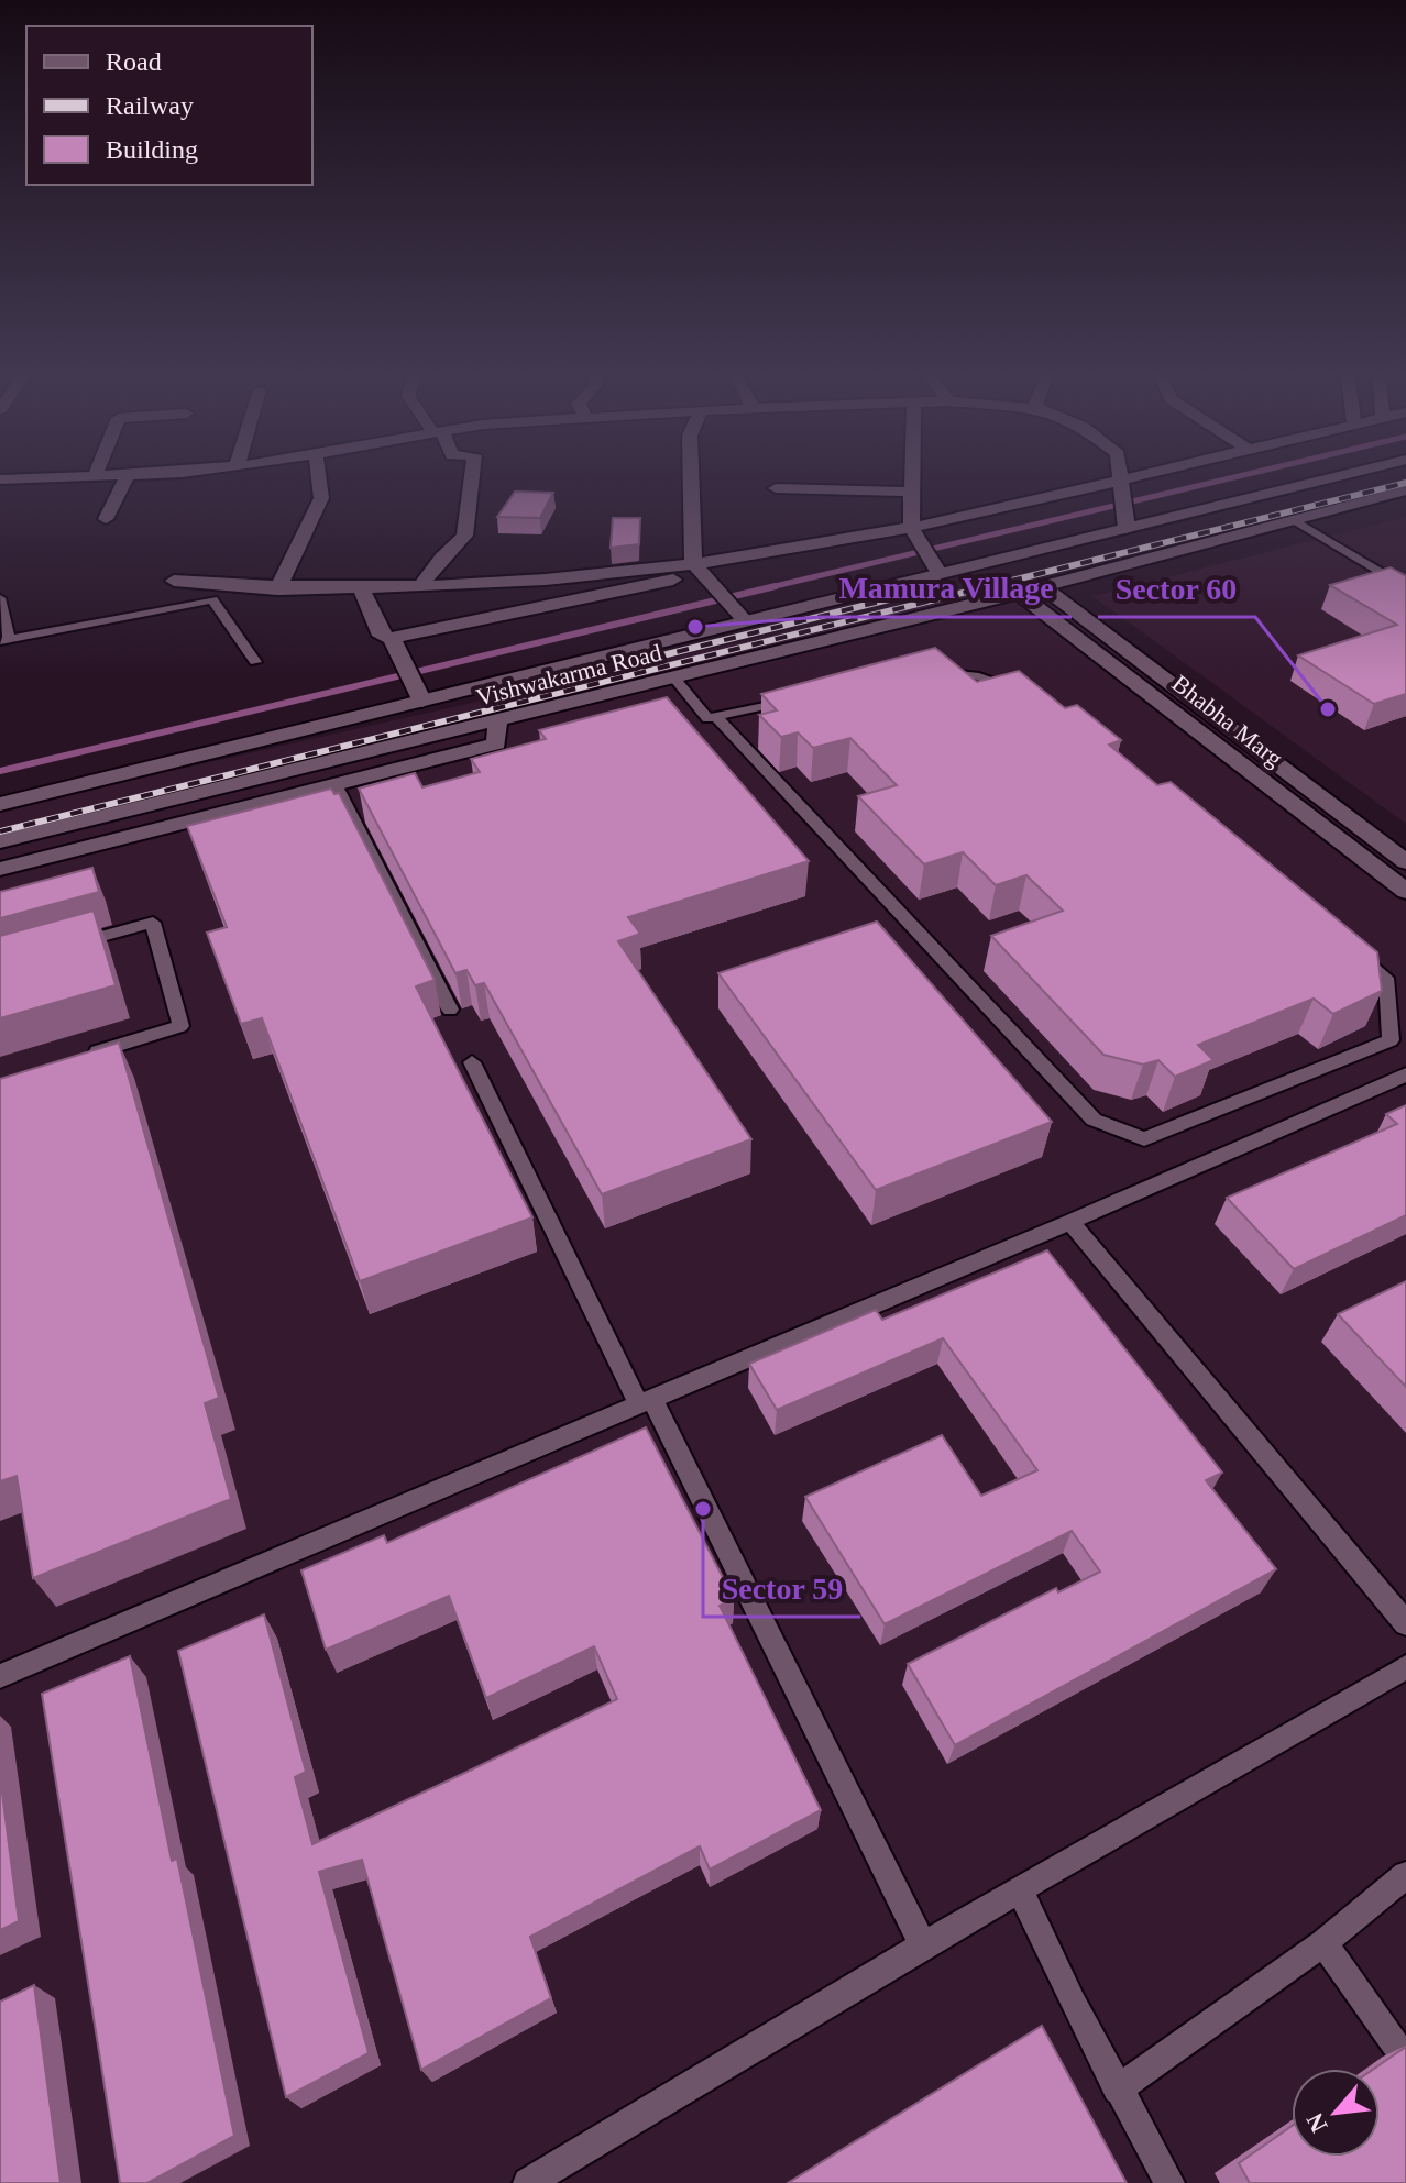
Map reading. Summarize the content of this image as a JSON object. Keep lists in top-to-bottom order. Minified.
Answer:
{"streets":{"street":["Vishwakarma Road","Bhabha Marg"]},"crossings":[["Vishwakarma Road","Bhabha Marg"]],"places":["Mamura Village","Sector 60","Sector 59"],"legend":["Road","Railway","Building"],"north":"bottom left"}
